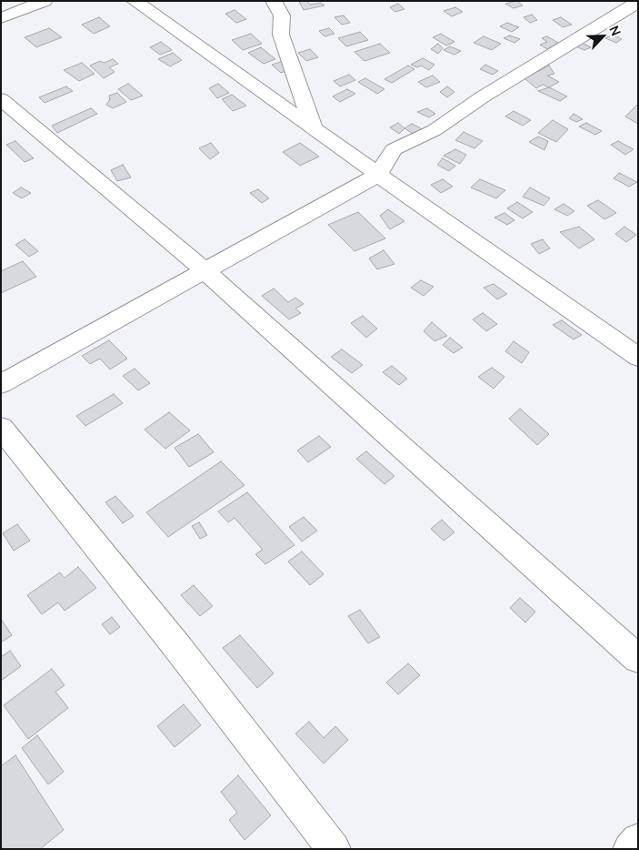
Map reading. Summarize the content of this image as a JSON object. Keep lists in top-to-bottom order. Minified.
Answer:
{"north":"top right"}
